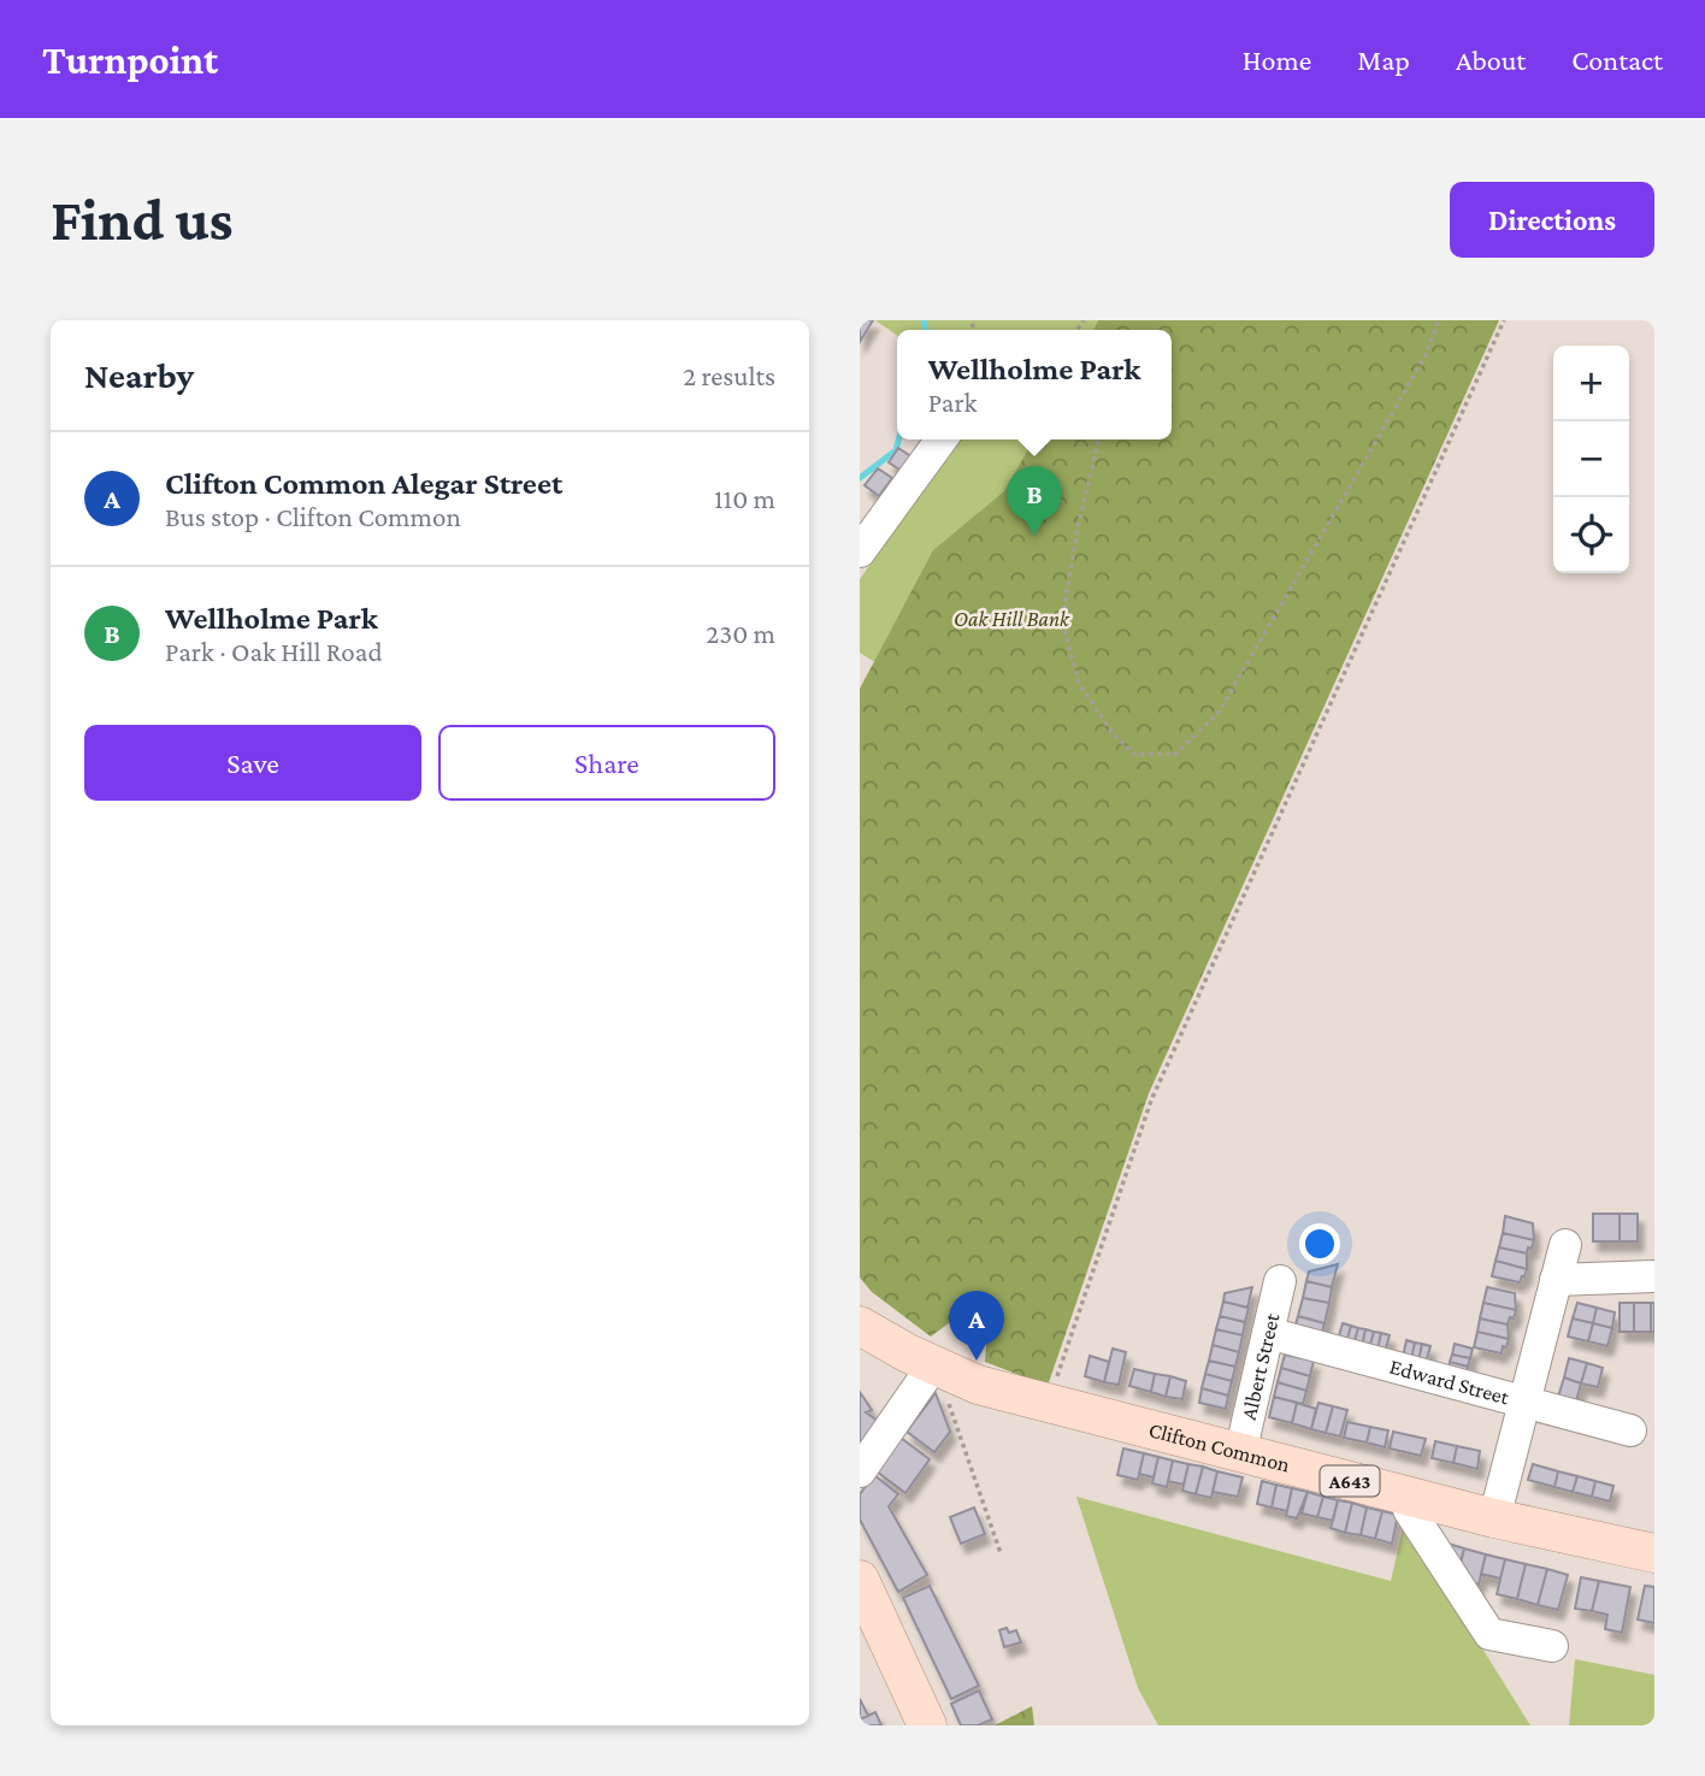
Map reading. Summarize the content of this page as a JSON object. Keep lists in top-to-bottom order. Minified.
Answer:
{"streets":{"main road":["Clifton Common","A643"],"street":["Albert Street","Edward Street"]},"crossings":[["Albert Street","Edward Street"],["Albert Street","Clifton Common"],["Clifton Common","A643"]],"parks":["Oak Hill Bank"],"page":{"header":"Turnpoint","nav":["Home","Map","About","Contact"],"buttons":["Directions",["Save","Share"]],"title":"Find us","heading":["Nearby","2 results"],"popup":["Wellholme Park","Park"],"map_buttons":["+","−"],"list":[{"mark":"A","name":"Clifton Common Alegar Street","note":"Bus stop · Clifton Common","value":"110 m"},{"mark":"B","name":"Wellholme Park","note":"Park · Oak Hill Road","value":"230 m"}],"pins":["B","A"]}}
